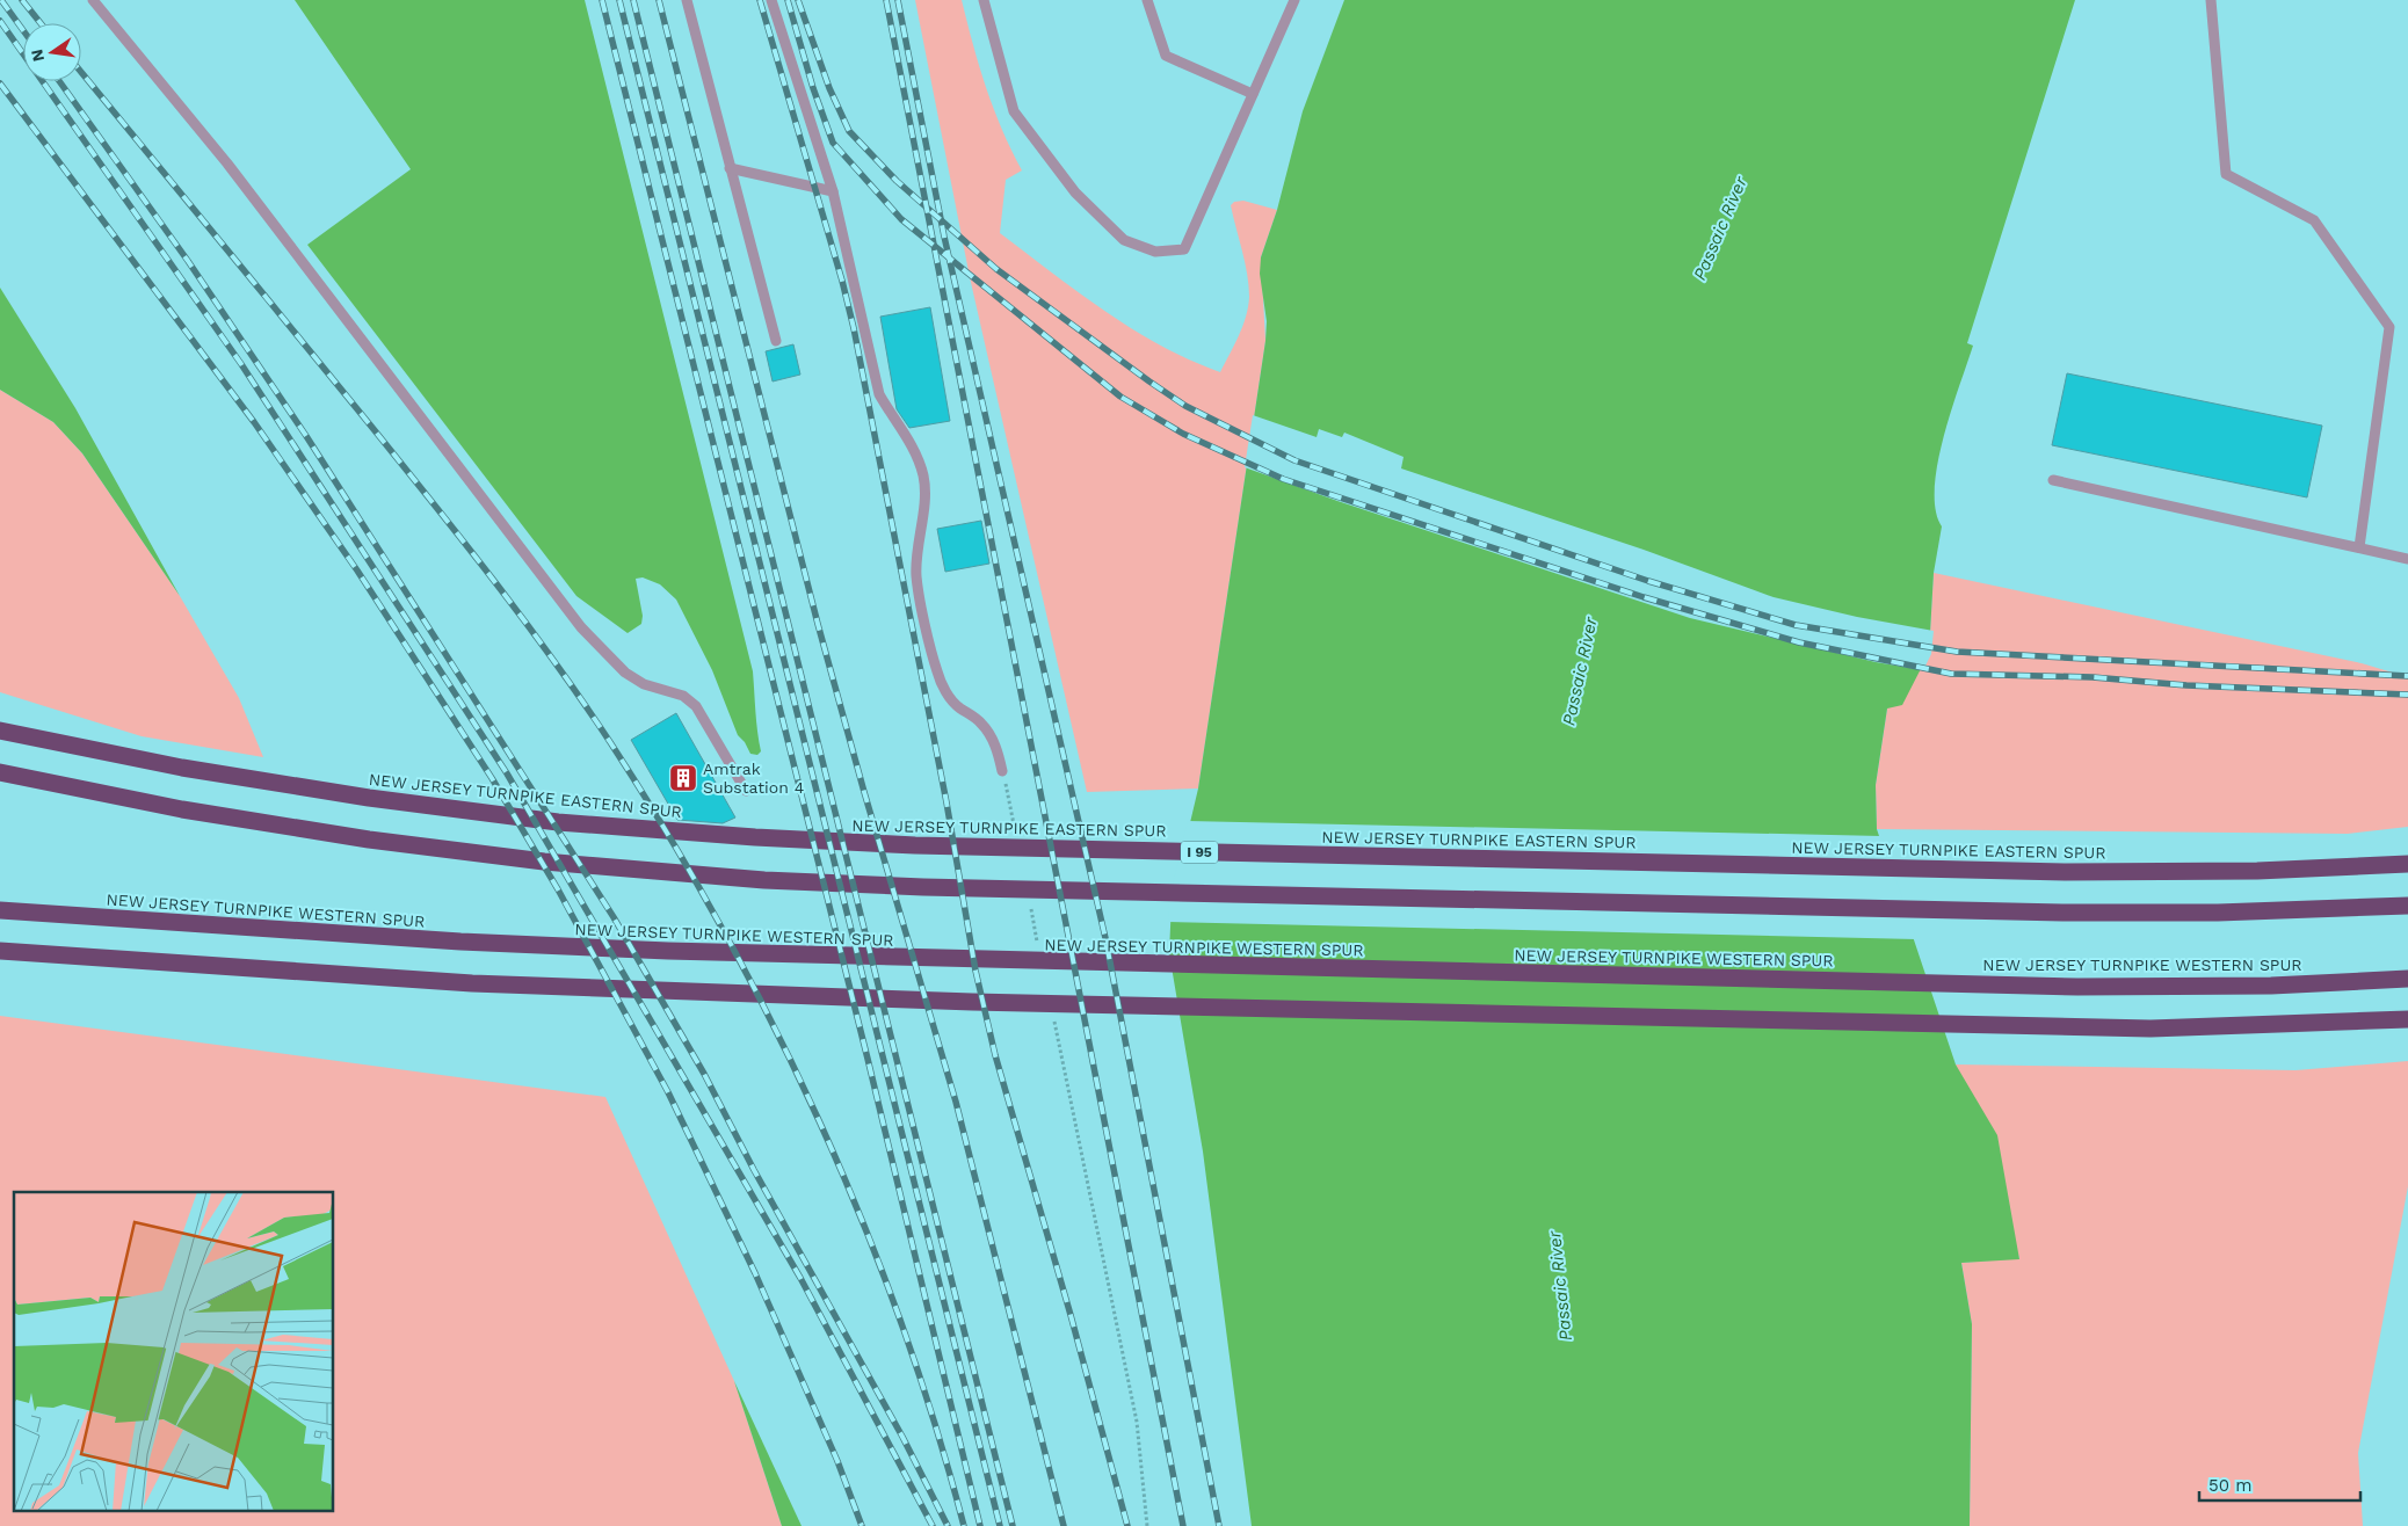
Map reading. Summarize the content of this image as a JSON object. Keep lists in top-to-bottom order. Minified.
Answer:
{"streets":{"highway":["NEW JERSEY TURNPIKE EASTERN SPUR","I 95","NEW JERSEY TURNPIKE WESTERN SPUR"]},"water":["Passaic River"],"places":{"building":["Amtrak Substation 4"]},"scale_bar":"50 m","north":"left"}
